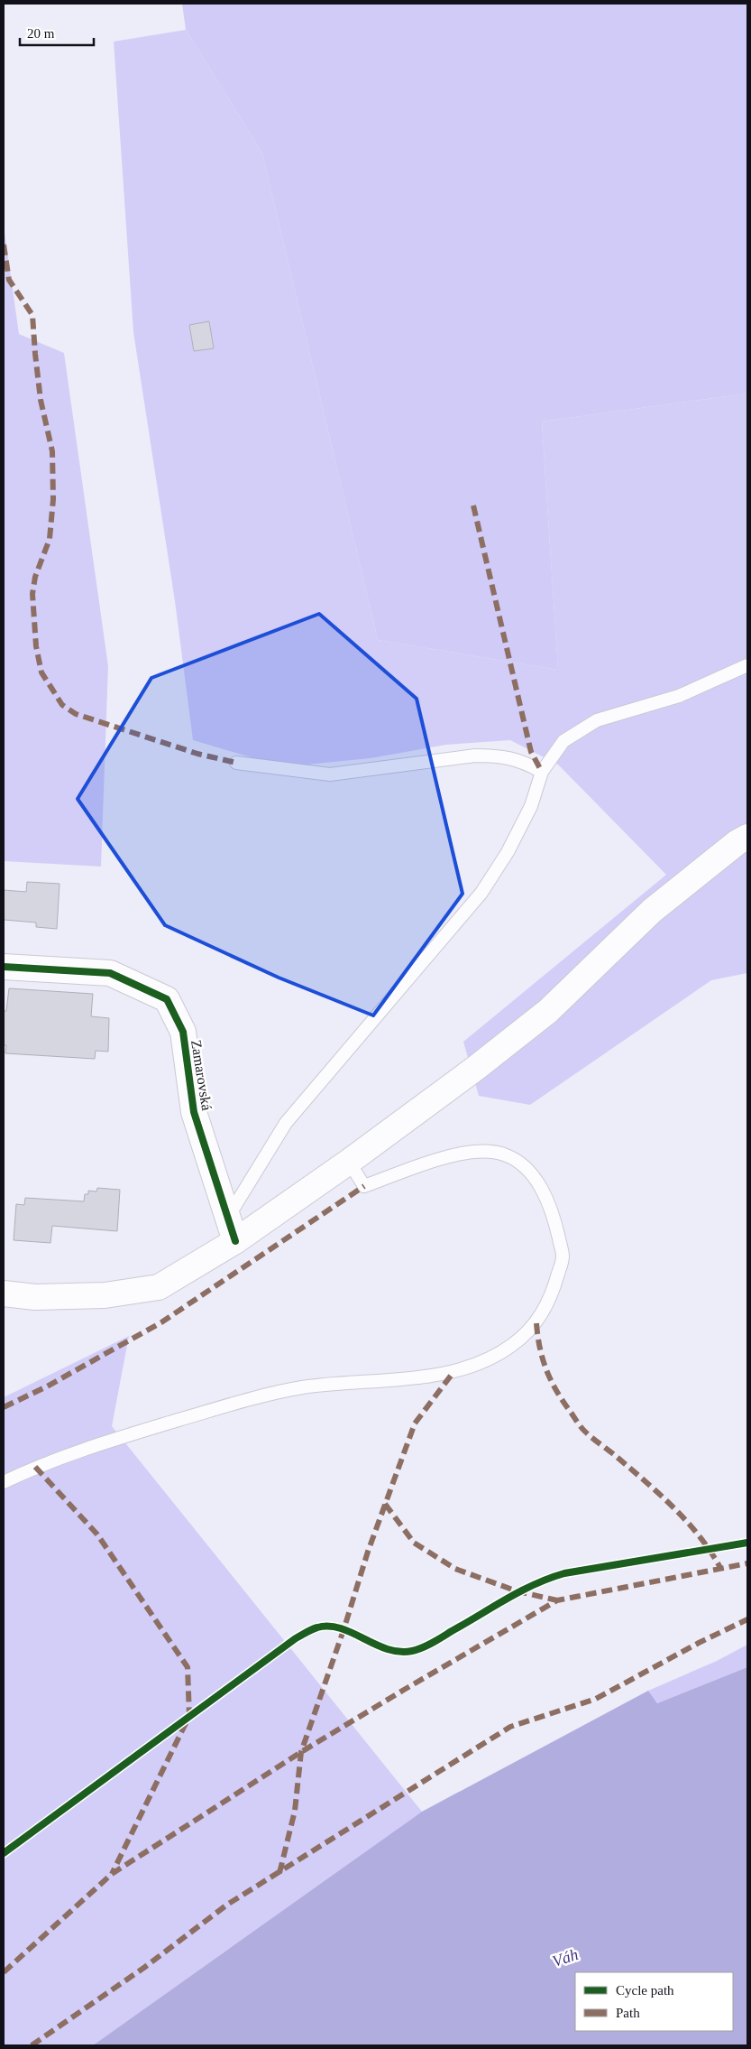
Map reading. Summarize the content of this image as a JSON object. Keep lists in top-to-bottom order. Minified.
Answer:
{"streets":{"main road":["Zamarovská"]},"water":["Váh"],"legend":["Cycle path","Path"],"scale_bar":"20 m"}
